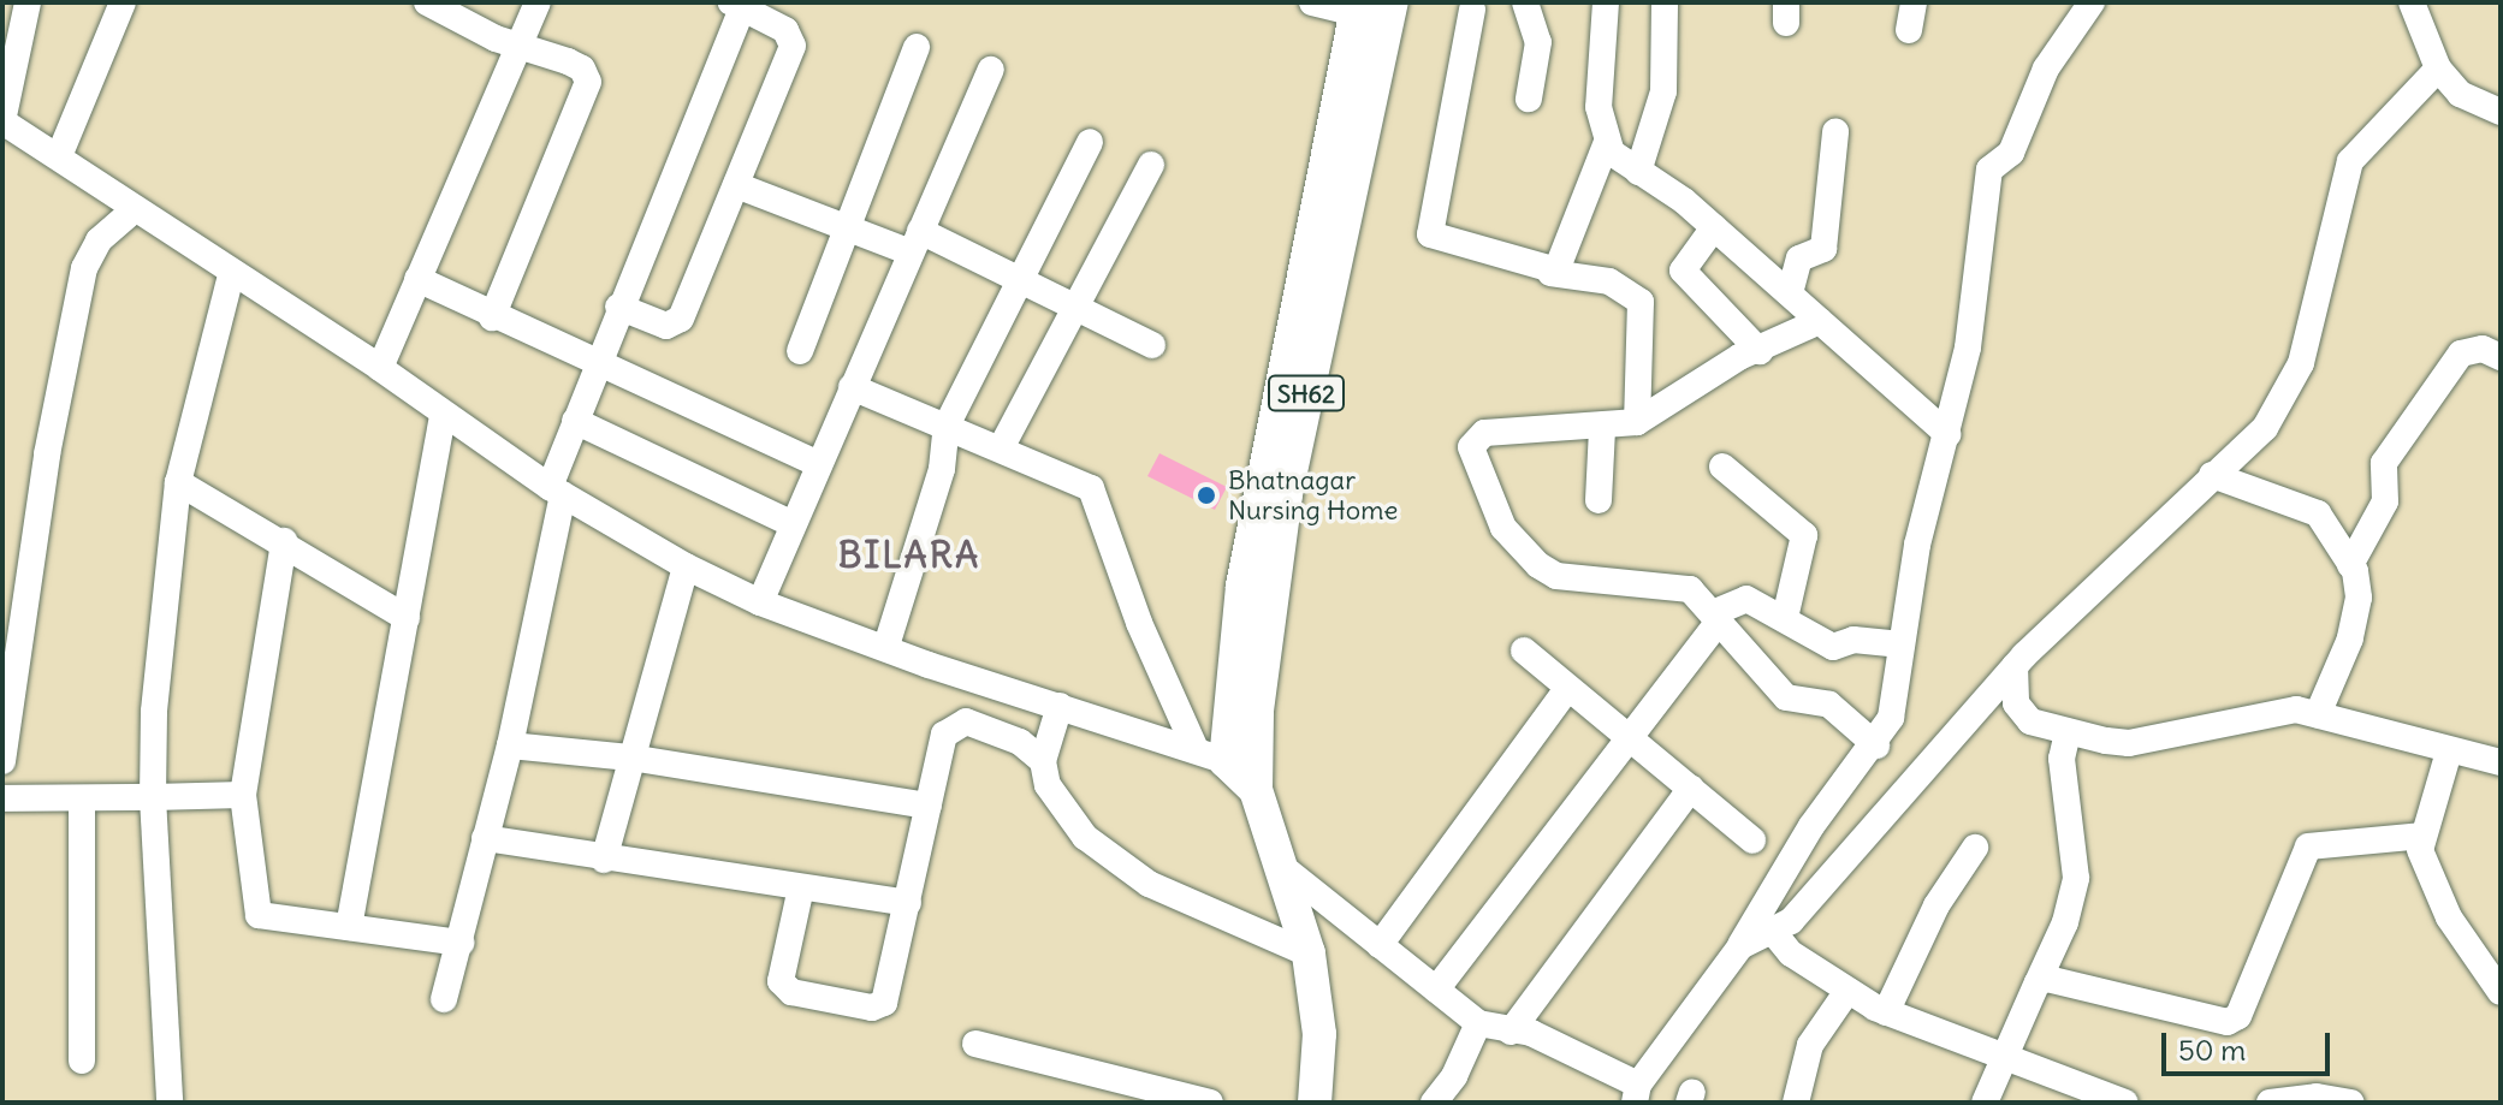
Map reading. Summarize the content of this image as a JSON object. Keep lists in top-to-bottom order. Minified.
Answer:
{"streets":{"main road":["SH62"]},"districts":["BILARA"],"places":["Bhatnagar Nursing Home"],"scale_bar":"50 m"}
